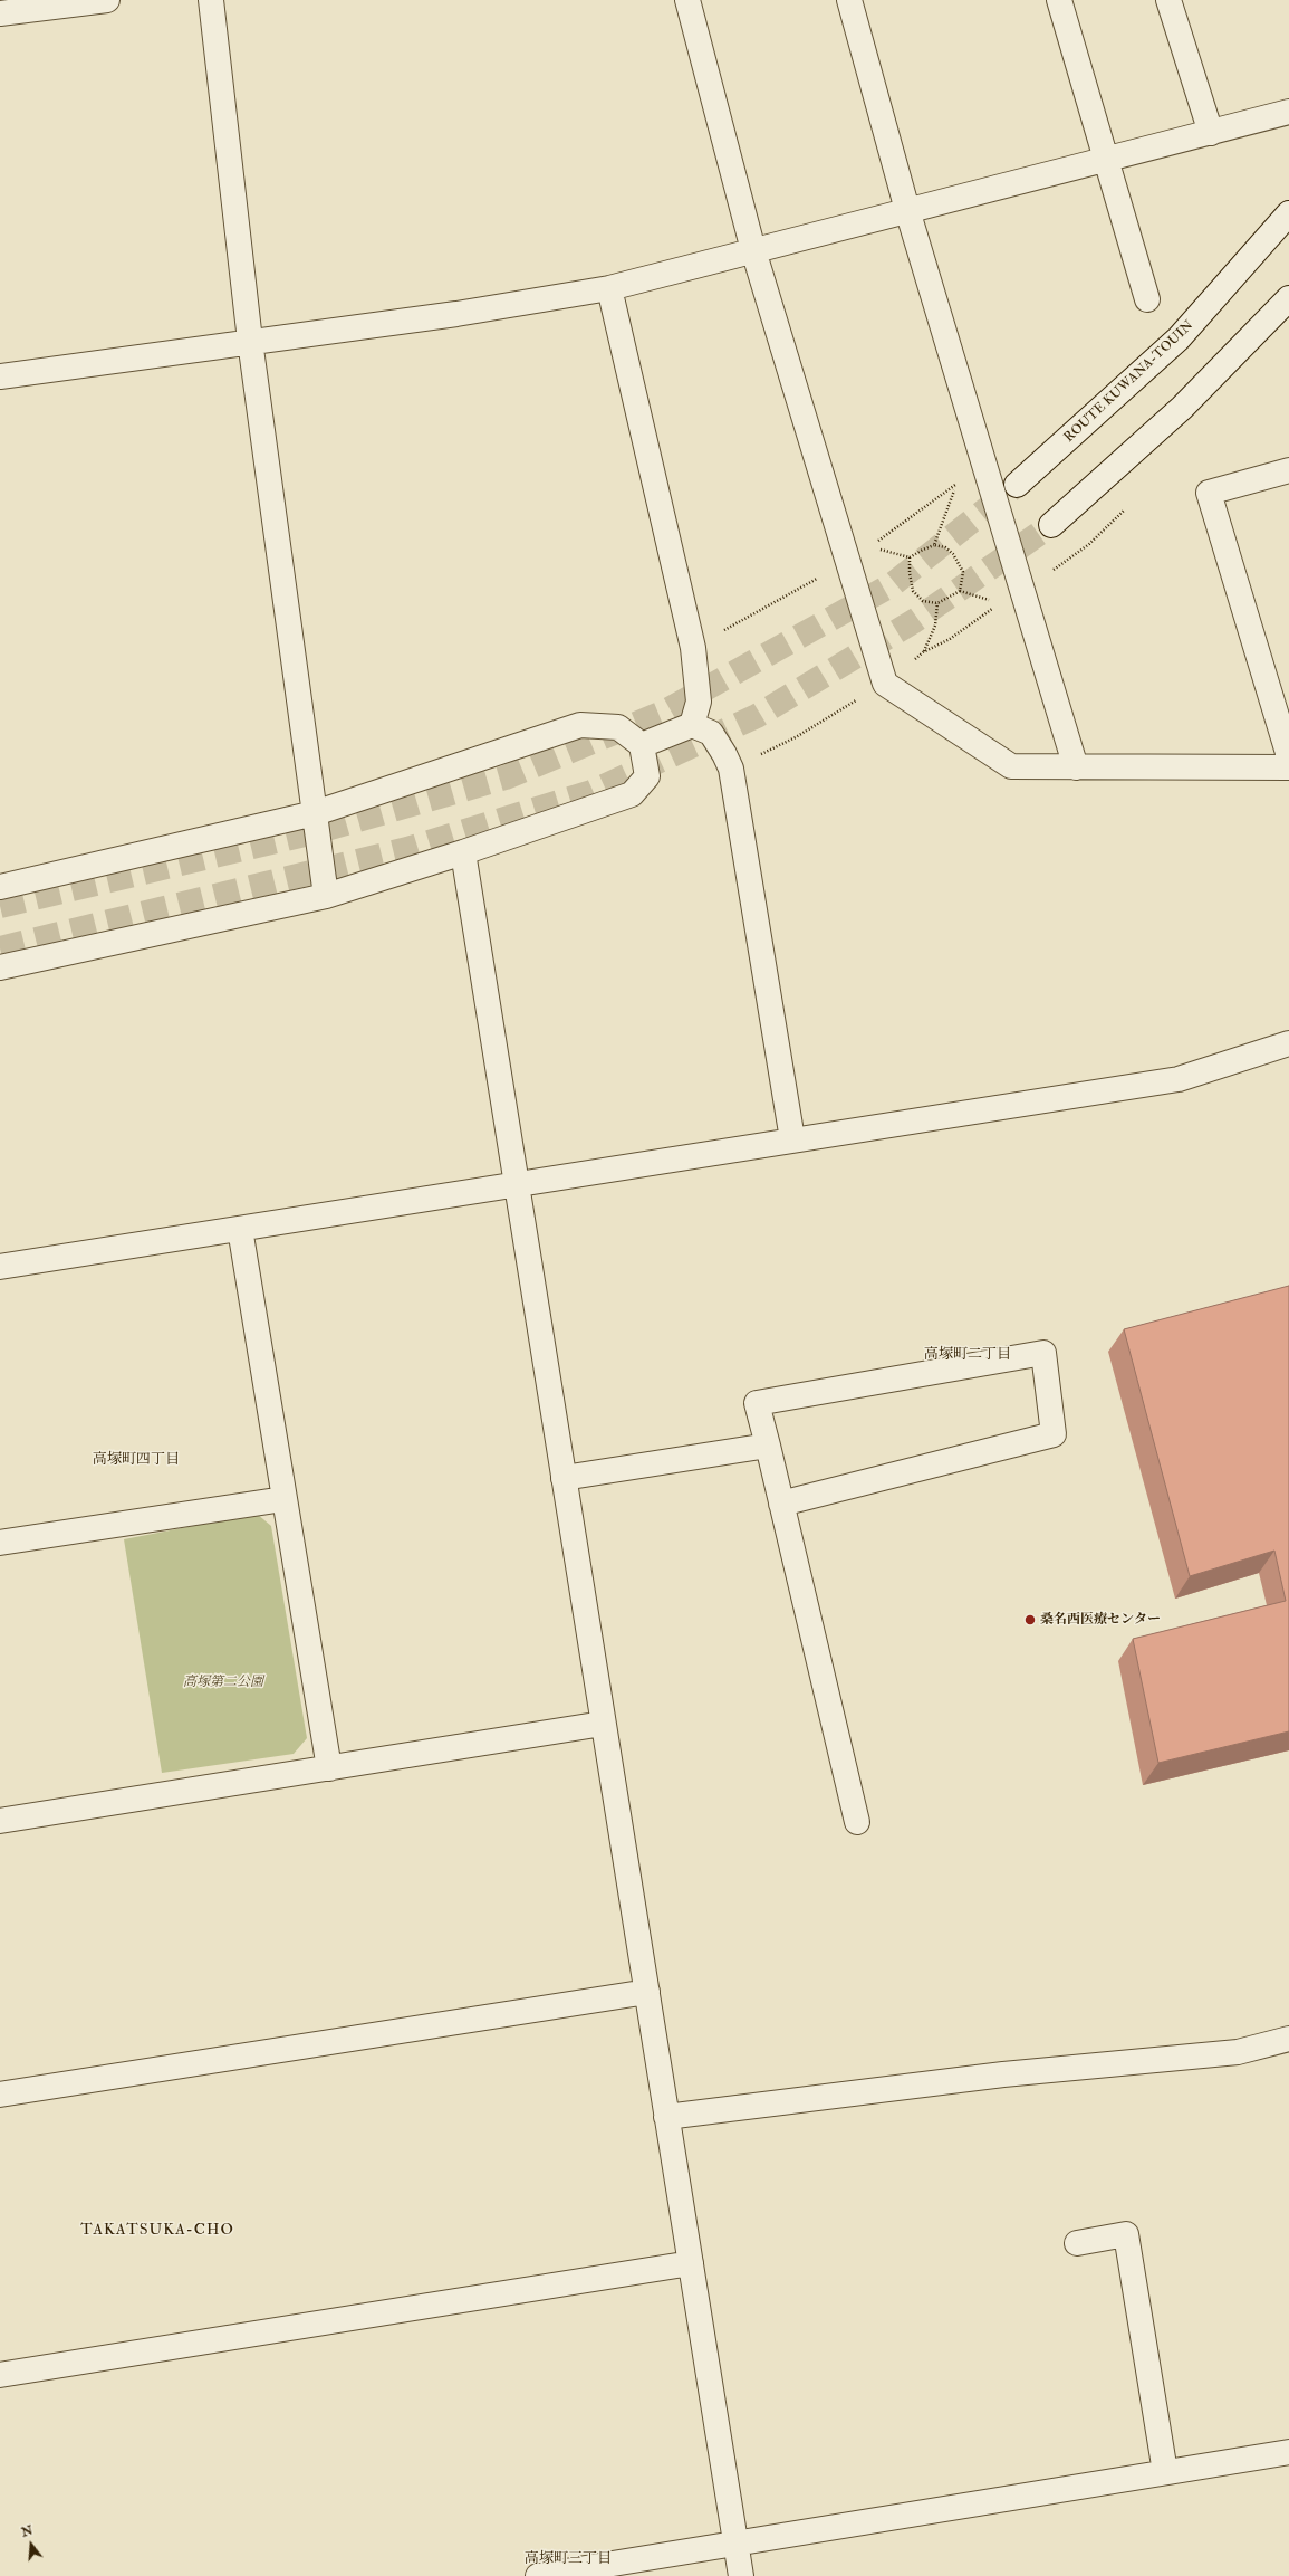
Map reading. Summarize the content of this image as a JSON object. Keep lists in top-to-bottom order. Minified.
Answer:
{"streets":{"street":["ROUTE KUWANA-TOUIN"]},"districts":["高塚町二丁目","高塚町四丁目","TAKATSUKA-CHO","高塚町三丁目"],"parks":["高塚第二公園"],"places":["桑名西医療センター"],"north":"top"}
